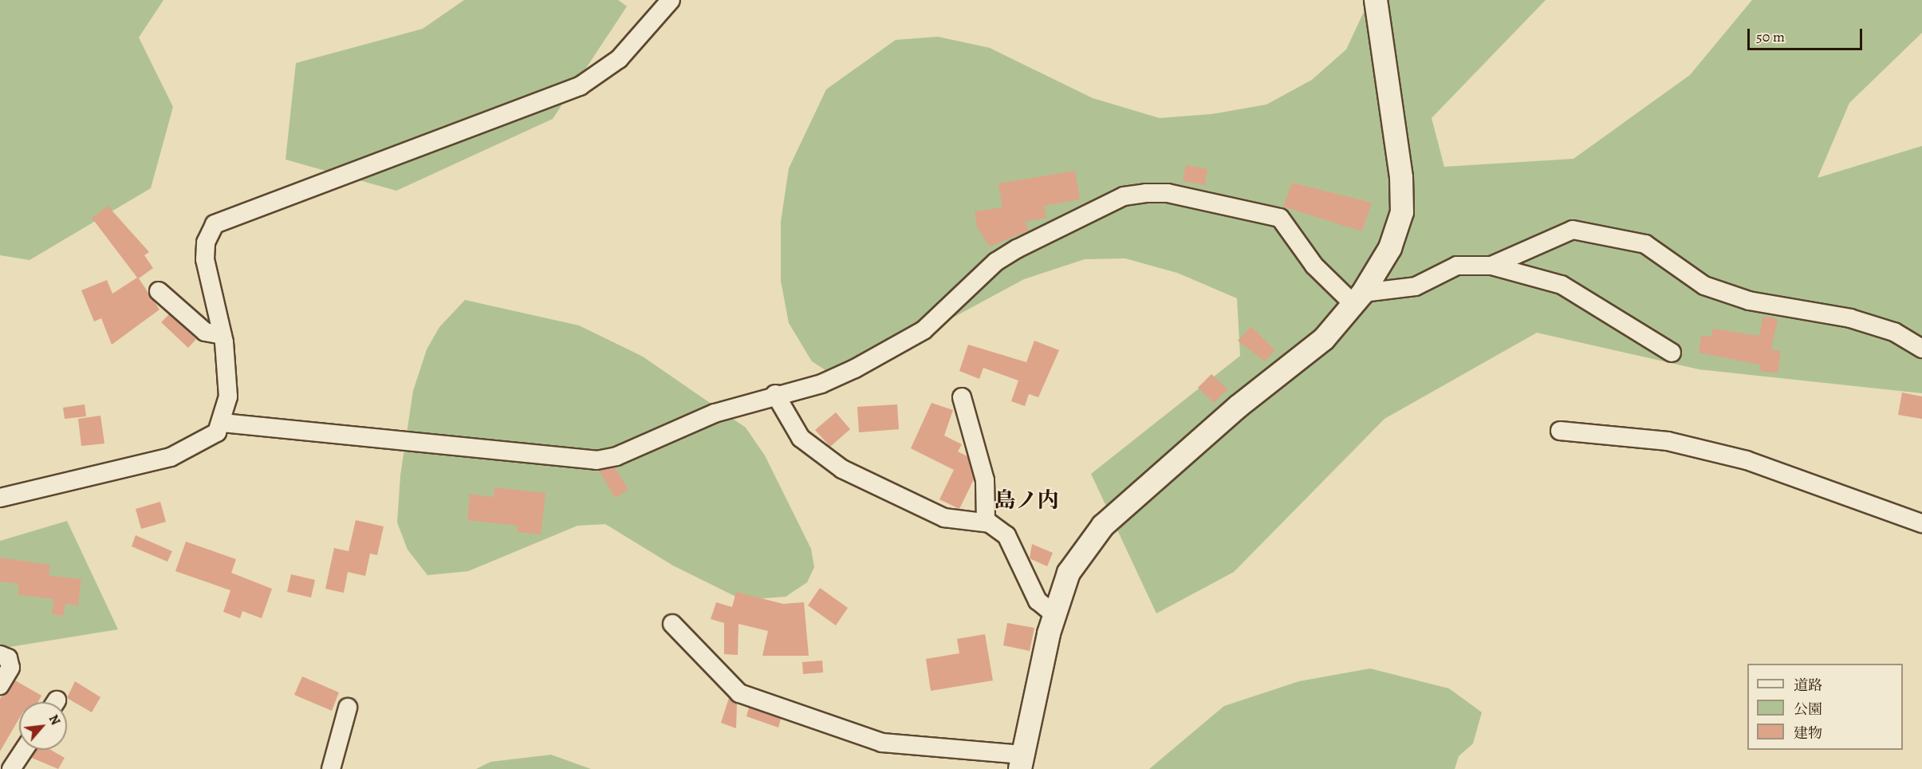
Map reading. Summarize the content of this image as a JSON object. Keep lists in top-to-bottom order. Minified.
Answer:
{"districts":["島ノ内"],"legend":["道路","公園","建物"],"scale_bar":"50 m","north":"top right"}
